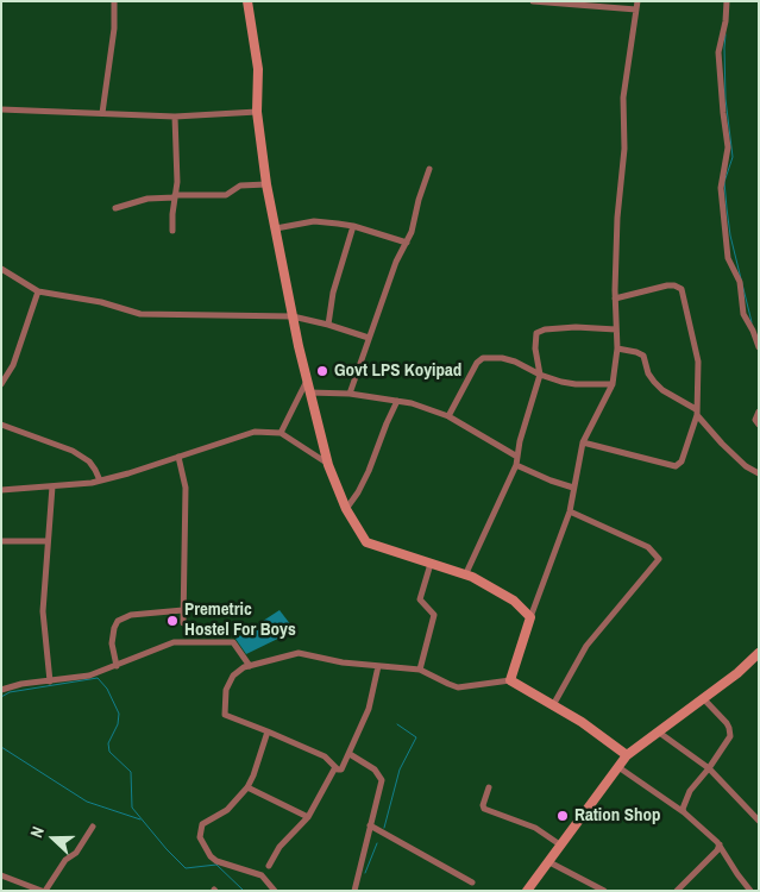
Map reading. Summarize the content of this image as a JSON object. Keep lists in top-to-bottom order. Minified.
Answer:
{"places":["Govt LPS Koyipad","Premetric Hostel For Boys","Ration Shop"],"north":"left"}
